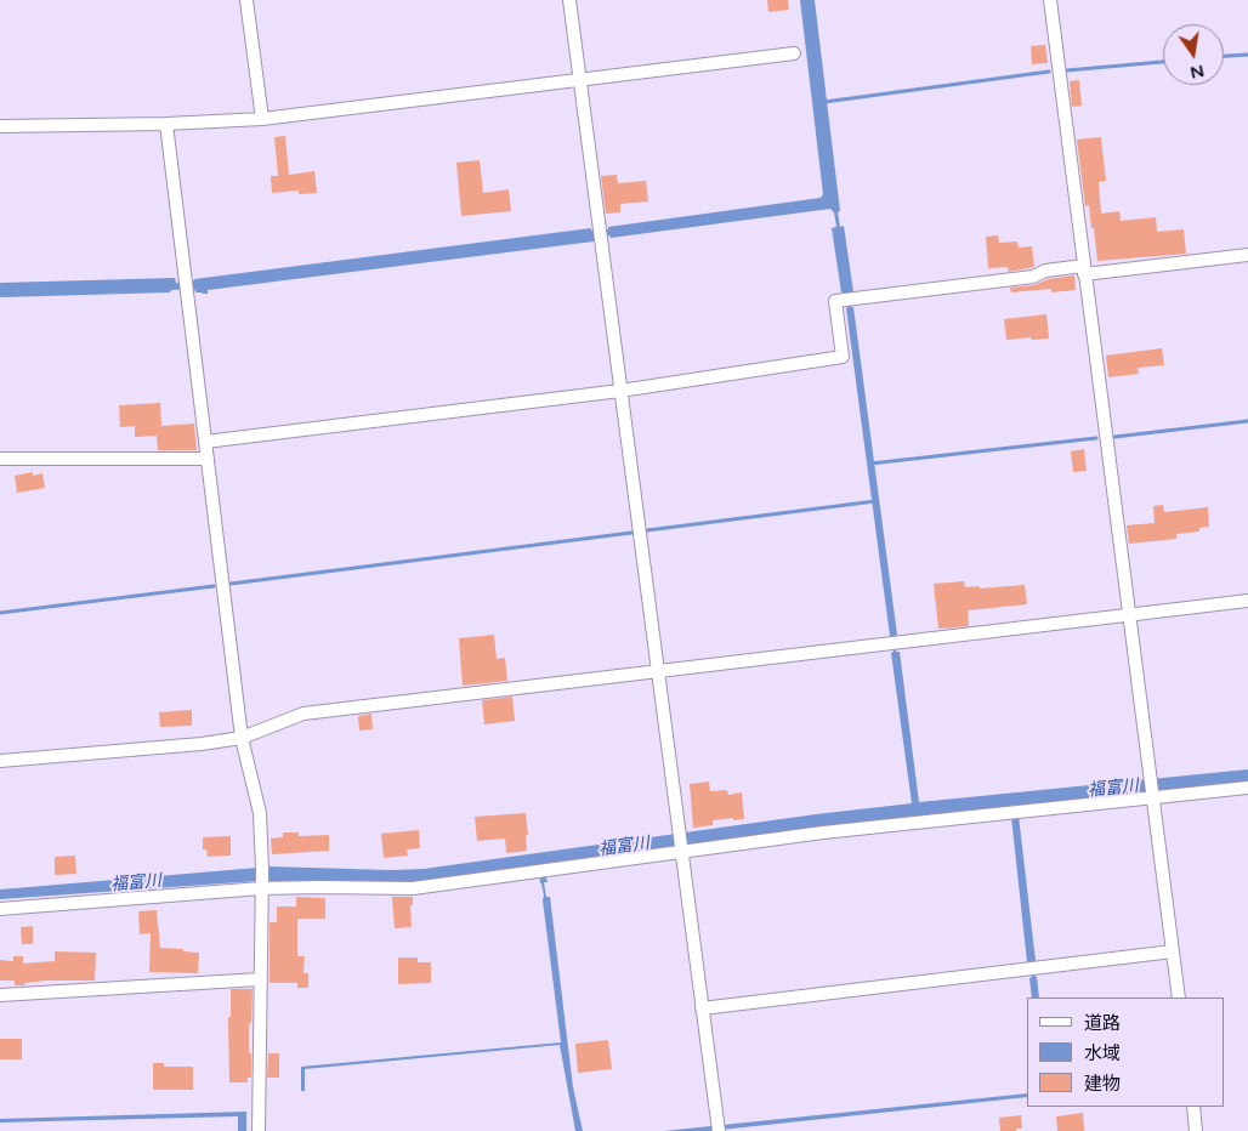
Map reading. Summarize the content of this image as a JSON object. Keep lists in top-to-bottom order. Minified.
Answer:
{"water":["福富川"],"legend":["道路","水域","建物"],"north":"bottom"}
